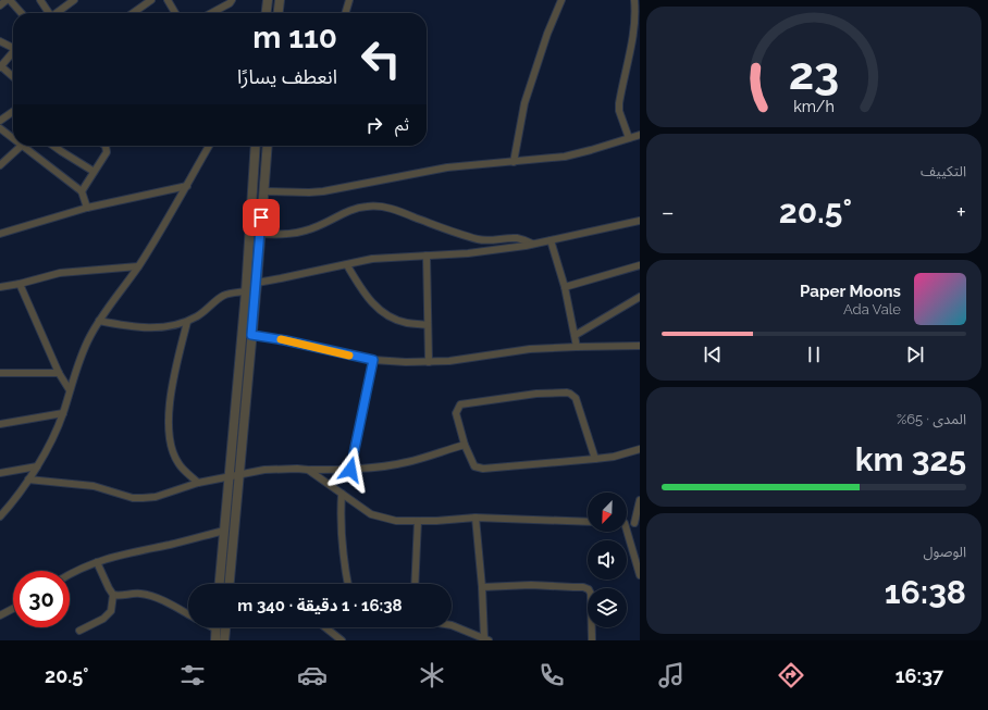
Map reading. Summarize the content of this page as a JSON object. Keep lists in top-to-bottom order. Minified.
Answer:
{"north":"bottom left","page":{"turn":["110 m","انعطف يسارًا"],"then":"ثم","tile":["التكييف",["المدى · 65%","325 km"],["الوصول","16:38"]],"heat":["−","20.5°","+"],"song":["Paper Moons","Ada Vale"],"limit":"30","trip":"16:38 · 1 دقيقة · 340 m","tabs":["16:37","20.5°"],"gauge":["23","km/h"]}}
